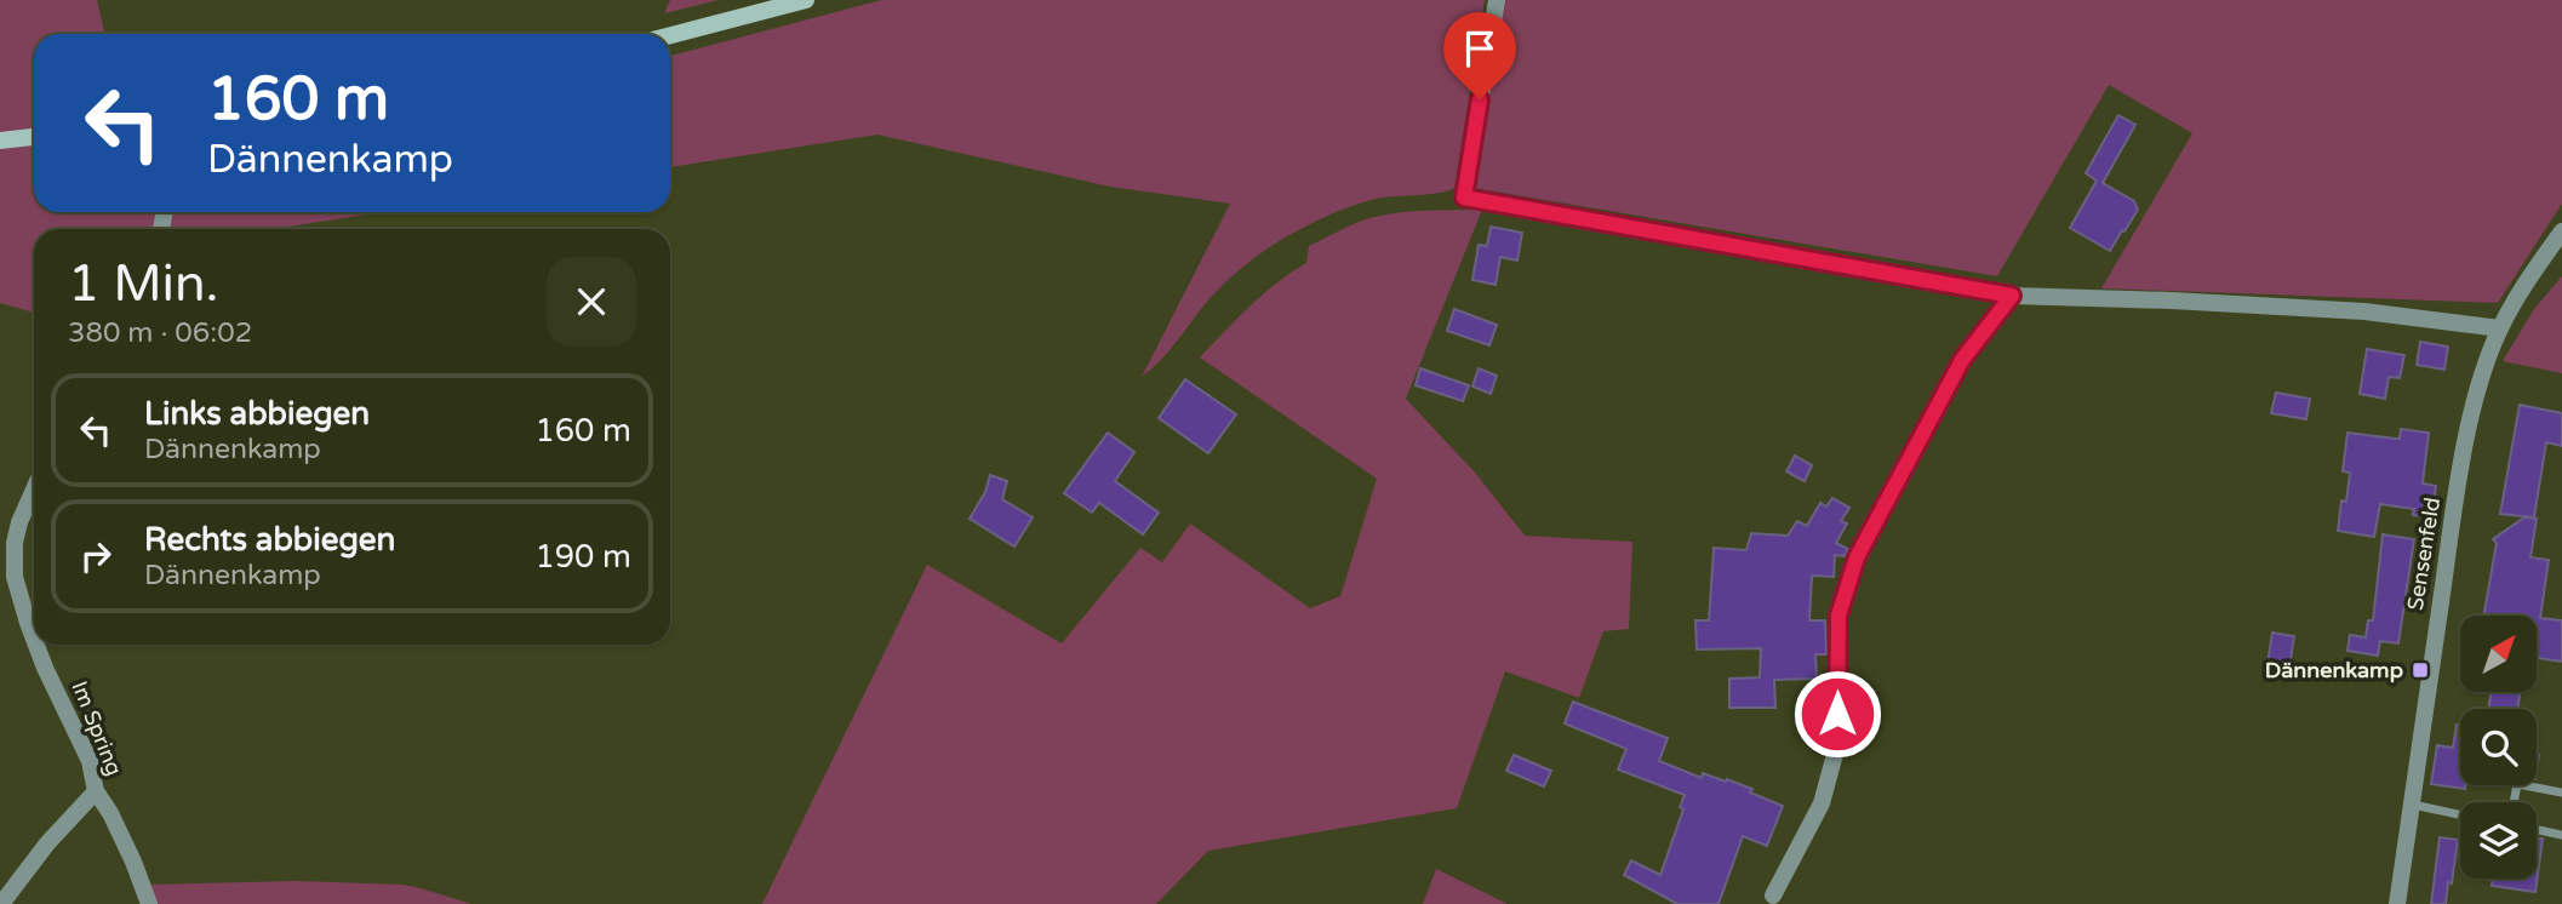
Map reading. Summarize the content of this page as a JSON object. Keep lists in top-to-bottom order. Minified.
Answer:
{"streets":{"street":["Sensenfeld","Im Spring"]},"places":{"transit":["Dännenkamp"]},"north":"top right","page":{"turn":["160 m","Dännenkamp"],"heading":["1 Min.","380 m · 06:02"],"list":[{"name":"Links abbiegen","note":"Dännenkamp","value":"160 m"},{"name":"Rechts abbiegen","note":"Dännenkamp","value":"190 m"}]}}
